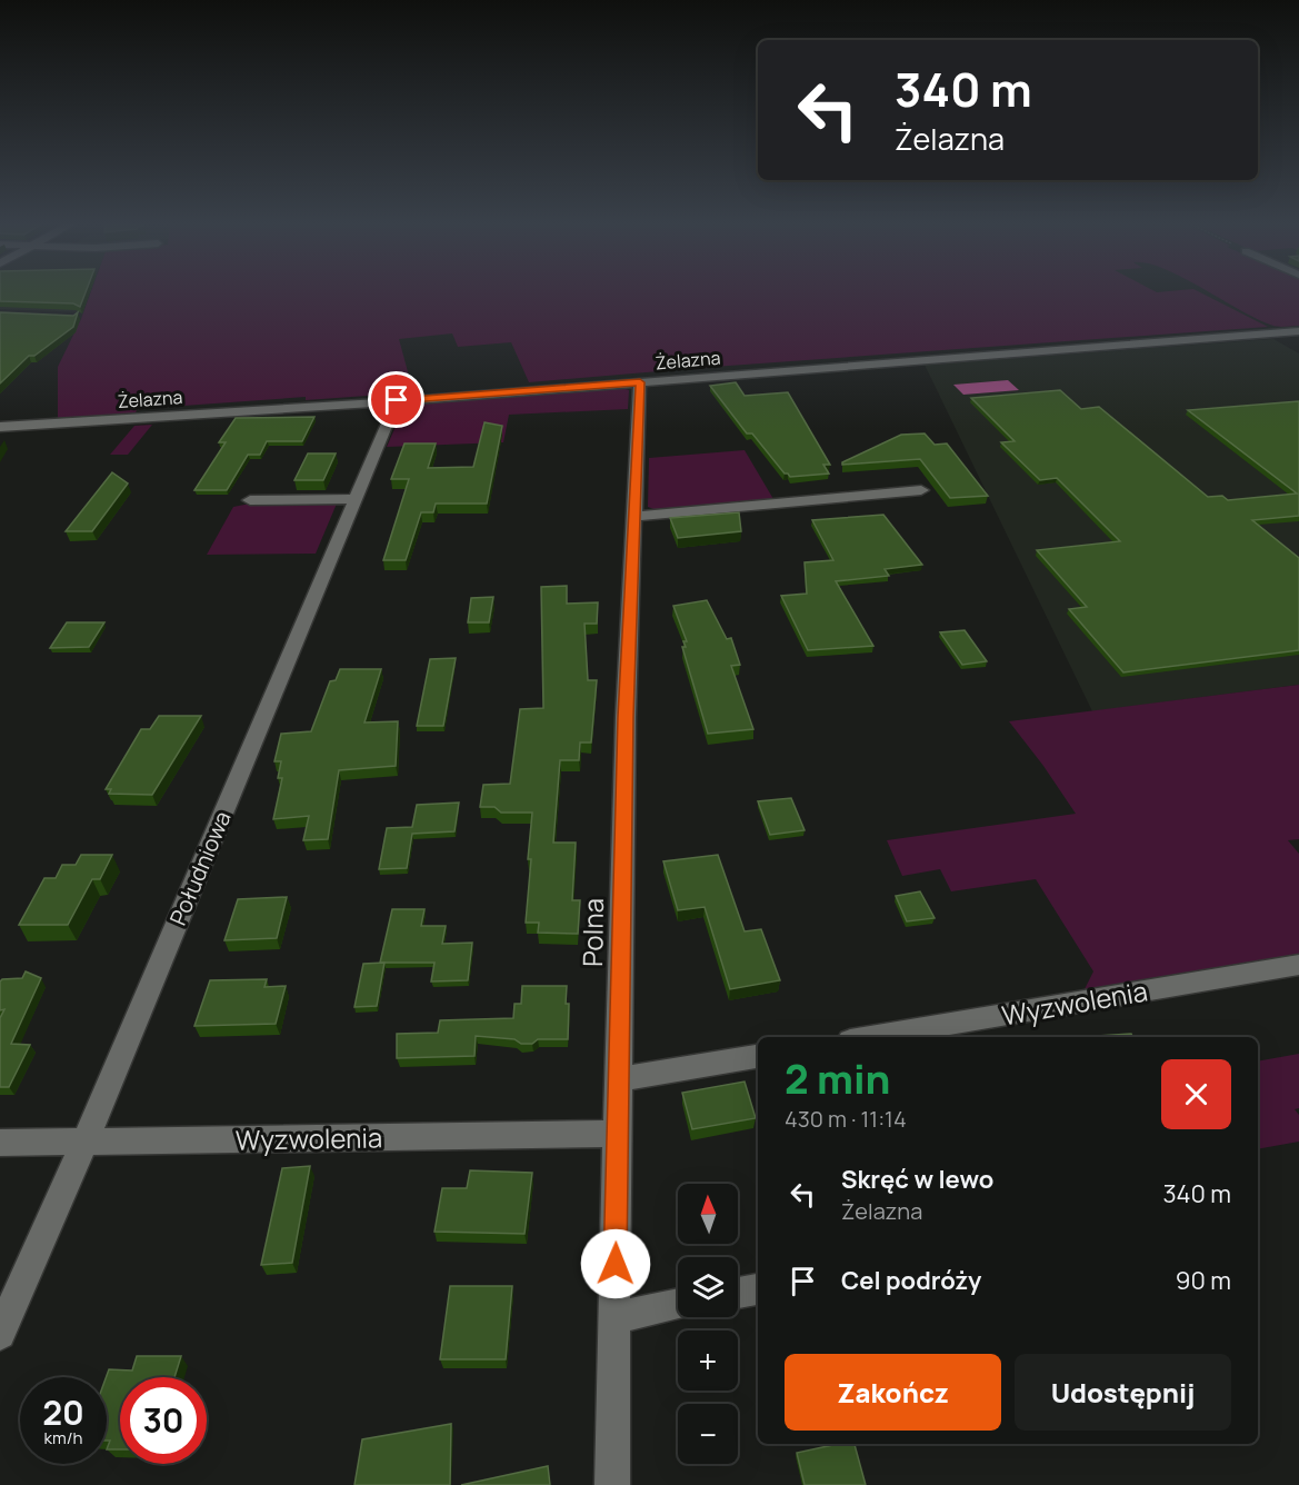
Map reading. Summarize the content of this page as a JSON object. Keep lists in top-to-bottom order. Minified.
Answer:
{"streets":{"street":["Żelazna","Południowa","Polna","Wyzwolenia"]},"crossings":[["Żelazna","Południowa"],["Żelazna","Polna"],["Południowa","Wyzwolenia"],["Polna","Wyzwolenia"]],"north":"top","page":{"turn":["340 m","Żelazna"],"heading":["2 min","430 m · 11:14"],"list":[{"name":"Skręć w lewo","note":"Żelazna","value":"340 m"},{"name":"Cel podróży","value":"90 m"}],"map_buttons":["+","−"],"buttons":["Zakończ","Udostępnij"],"speed":"20 km/h","limit":"30"}}
